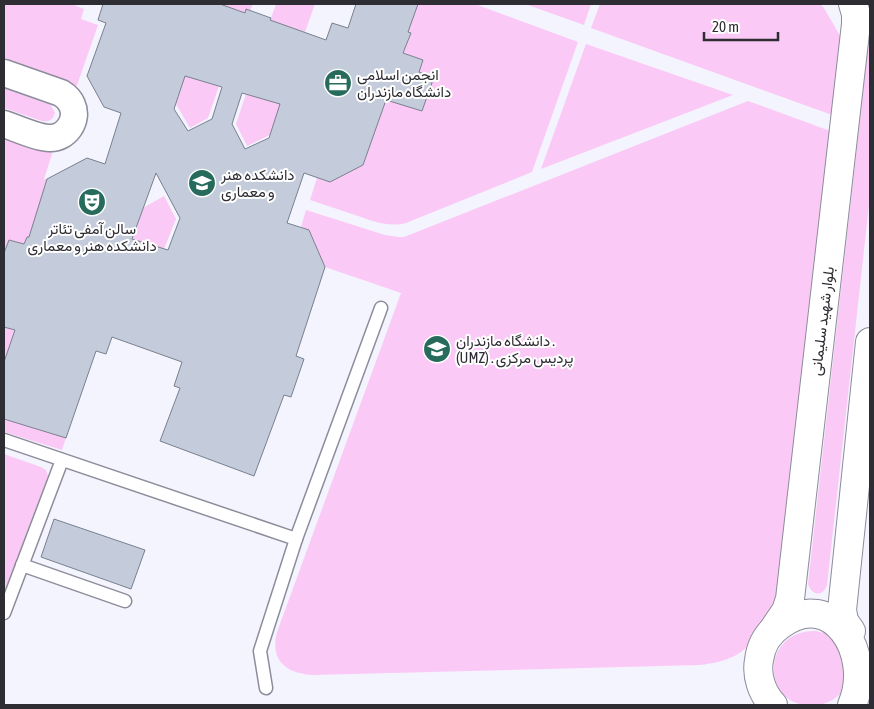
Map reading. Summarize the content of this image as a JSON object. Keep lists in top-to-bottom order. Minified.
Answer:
{"streets":{"main road":["بلوار شهید سلیمانی"]},"places":{"office":["انجمن اسلامی دانشگاه مازندران"],"school or university":["دانشکده هنر و معماری","دانشگاه مازندران . (UMZ) . پردیس مرکزی"],"theatre":["سالن آمفی تئاتر دانشکده هنر و معماری"]},"scale_bar":"20 m"}
